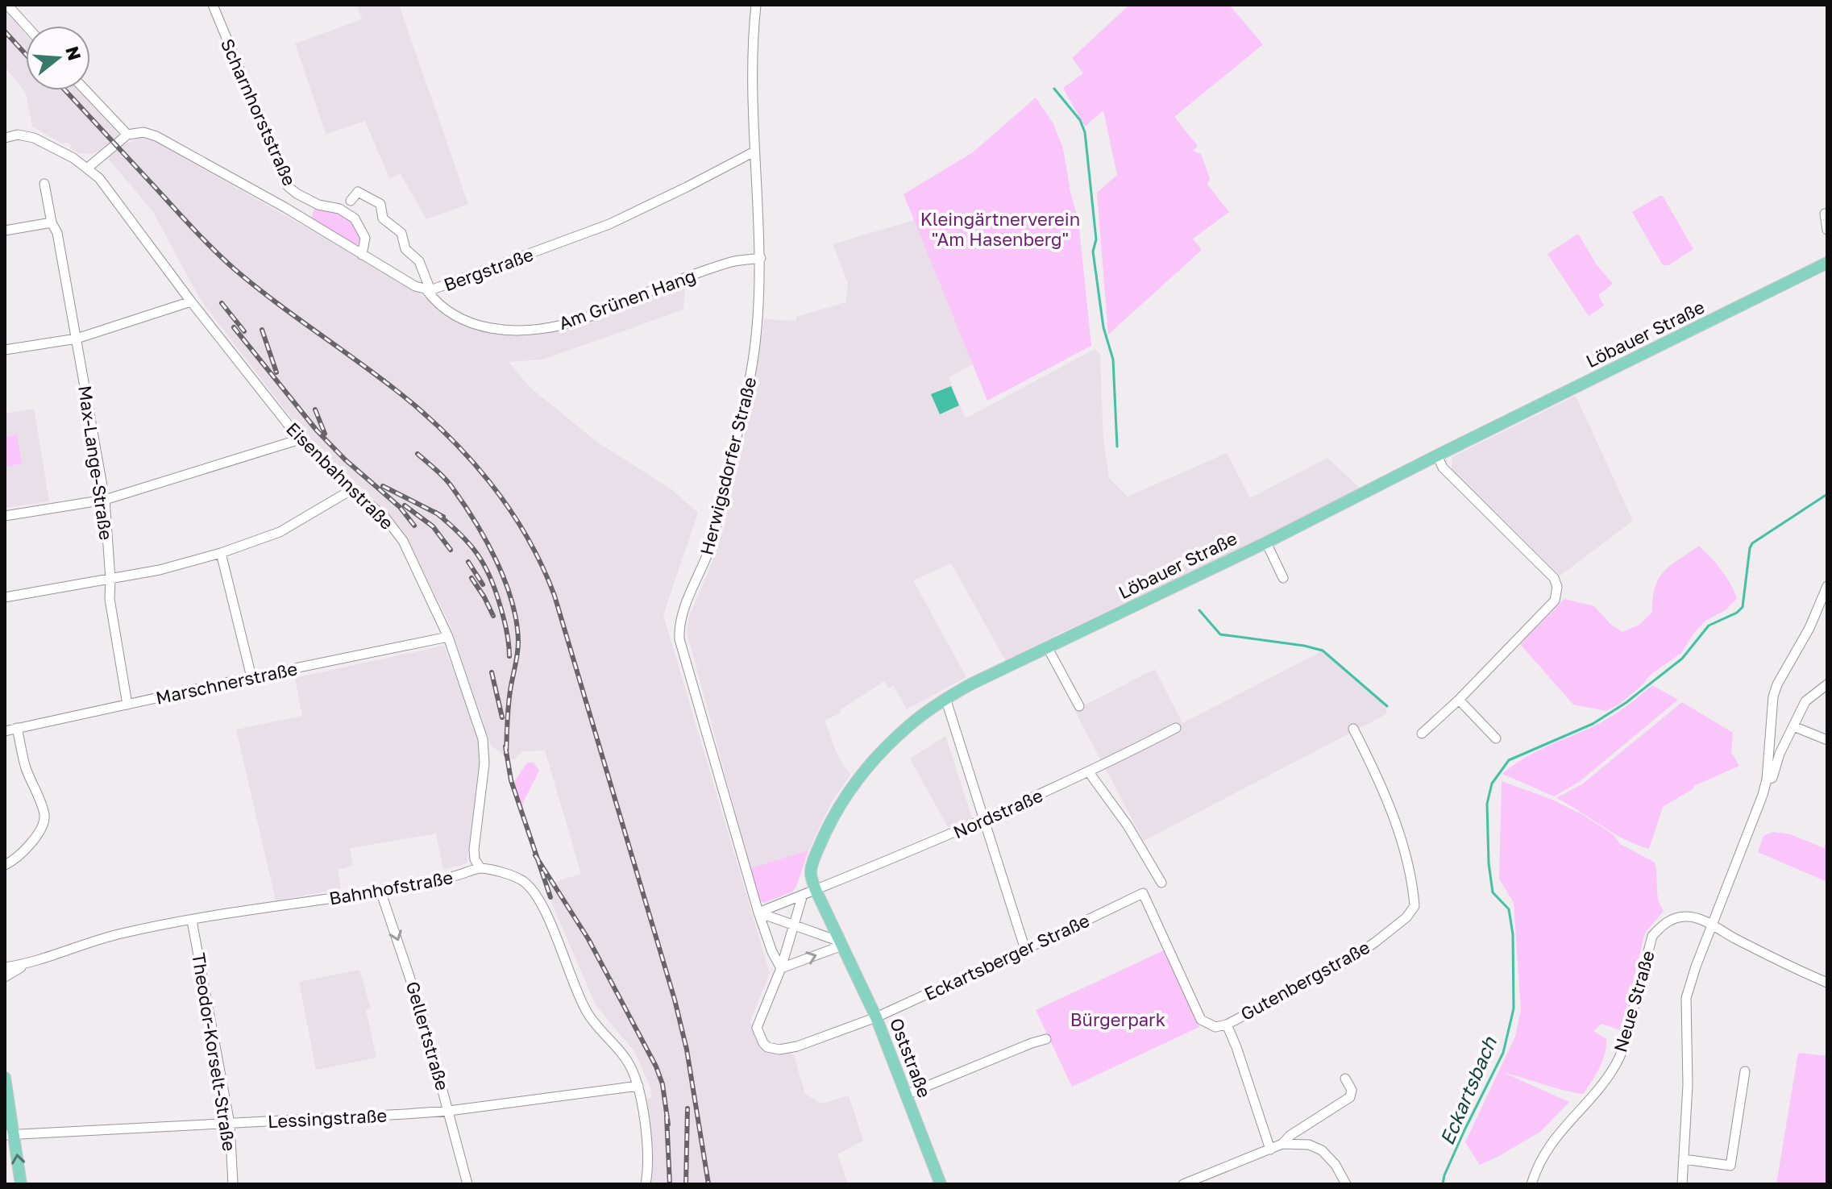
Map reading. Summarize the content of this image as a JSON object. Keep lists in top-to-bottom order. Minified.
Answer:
{"streets":{"main road":["Löbauer Straße","Oststraße"],"street":["Scharnhorststraße","Bergstraße","Am Grünen Hang","Max-Lange-Straße","Herwigsdorfer Straße","Eisenbahnstraße","Marschnerstraße","Nordstraße","Bahnhofstraße","Eckartsberger Straße","Gutenbergstraße","Neue Straße","Gellertstraße","Theodor-Korselt-Straße","Lessingstraße"]},"crossings":[["Scharnhorststraße","Bergstraße"],["Bergstraße","Am Grünen Hang"],["Bergstraße","Herwigsdorfer Straße"],["Am Grünen Hang","Herwigsdorfer Straße"],["Löbauer Straße","Nordstraße"],["Löbauer Straße","Oststraße"],["Max-Lange-Straße","Marschnerstraße"],["Herwigsdorfer Straße","Eckartsberger Straße"],["Eisenbahnstraße","Marschnerstraße"],["Eisenbahnstraße","Bahnhofstraße"],["Nordstraße","Oststraße"],["Bahnhofstraße","Gellertstraße"],["Bahnhofstraße","Theodor-Korselt-Straße"],["Bahnhofstraße","Lessingstraße"],["Eckartsberger Straße","Gutenbergstraße"],["Eckartsberger Straße","Oststraße"],["Gellertstraße","Lessingstraße"],["Theodor-Korselt-Straße","Lessingstraße"]],"one_way":["Gellertstraße"],"water":["Eckartsbach"],"parks":["Kleingärtnerverein \"Am Hasenberg\"","Bürgerpark"],"north":"right"}
